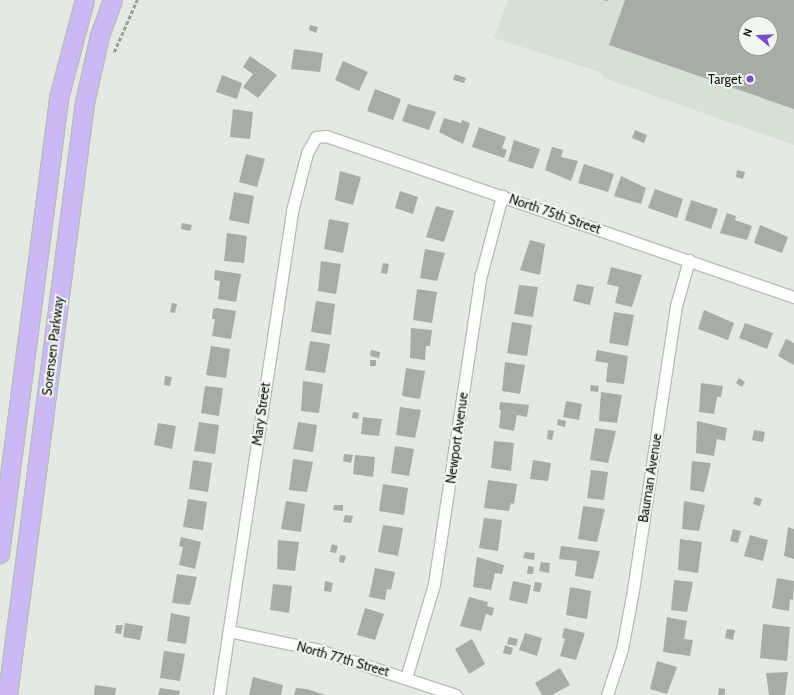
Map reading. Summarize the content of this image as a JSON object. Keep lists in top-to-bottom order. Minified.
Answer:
{"streets":{"main road":["Sorensen Parkway"],"street":["North 75th Street","Mary Street","Newport Avenue","Bauman Avenue","North 77th Street"]},"crossings":[["North 75th Street","Mary Street"],["North 75th Street","Newport Avenue"],["North 75th Street","Bauman Avenue"],["Mary Street","North 77th Street"],["Newport Avenue","North 77th Street"]],"places":["Target"],"north":"left"}
